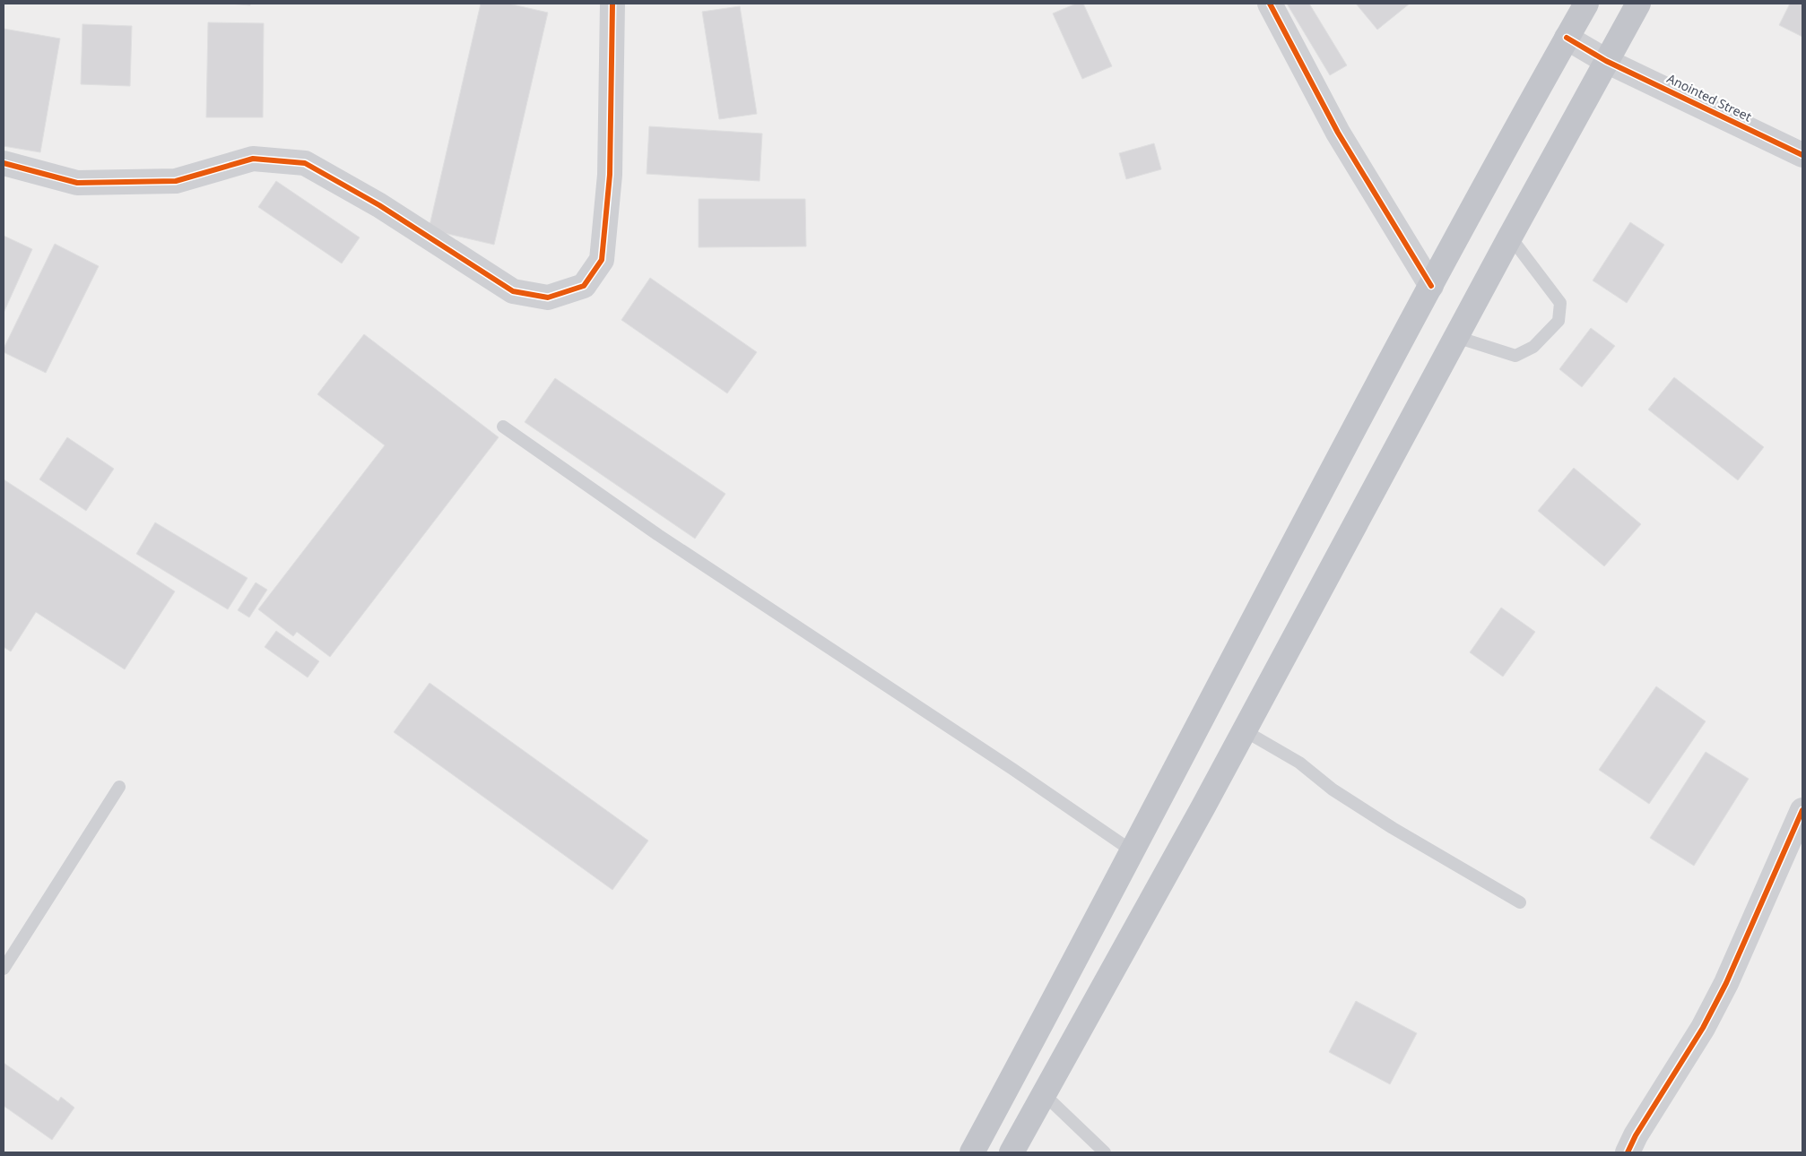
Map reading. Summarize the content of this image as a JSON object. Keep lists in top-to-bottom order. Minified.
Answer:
{"streets":{"street":["Anointed Street"]}}
